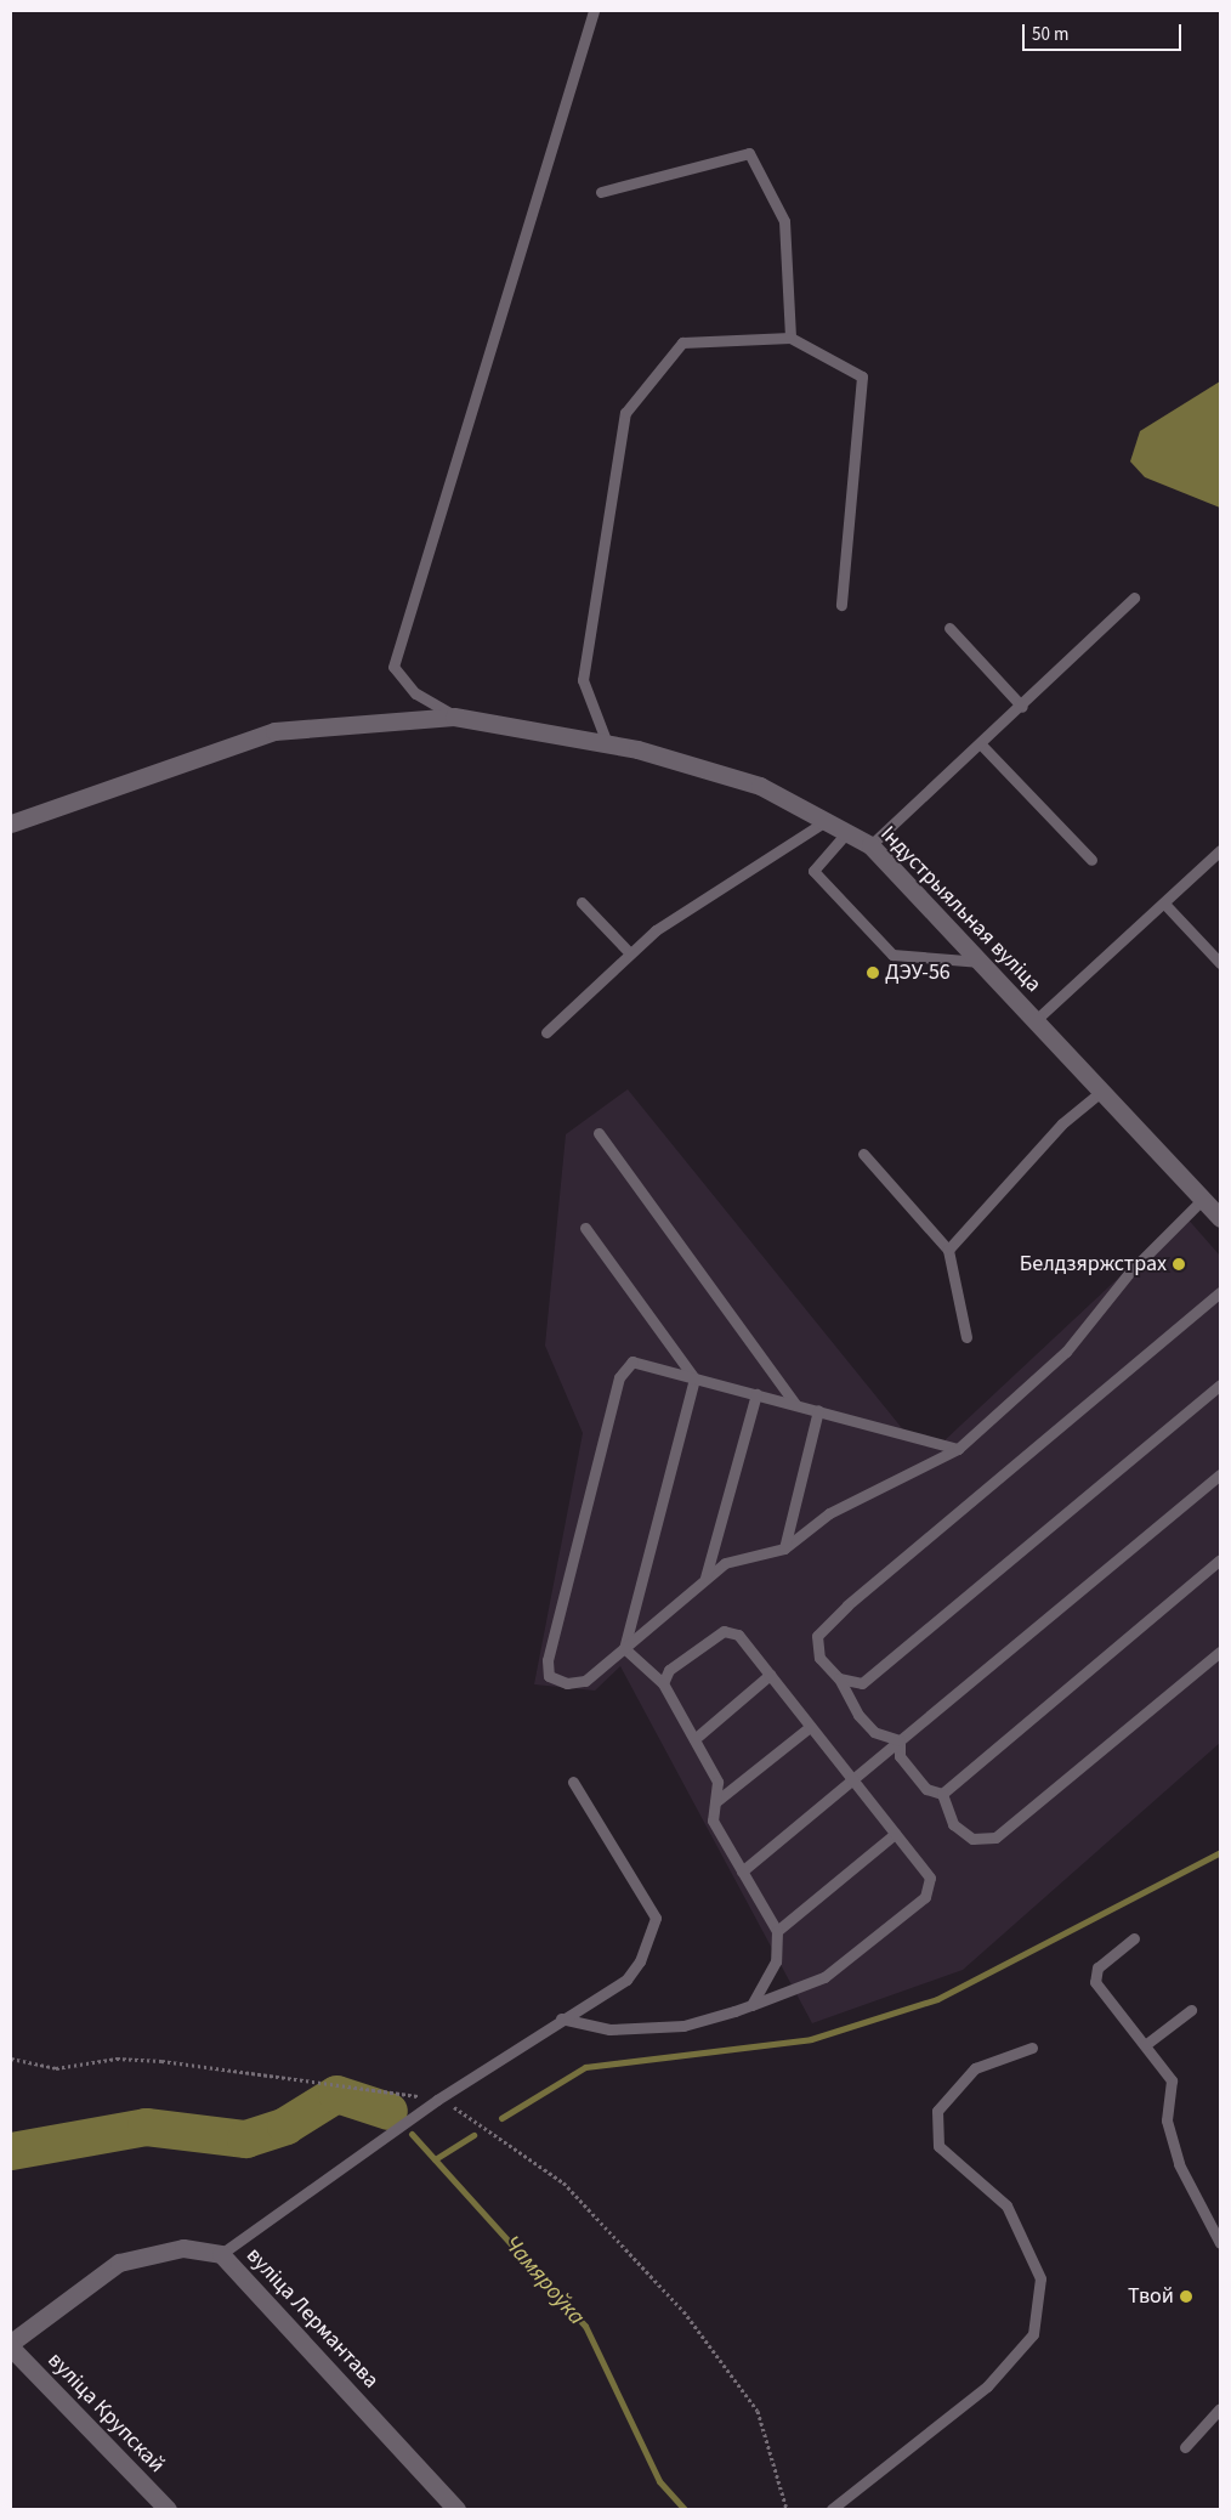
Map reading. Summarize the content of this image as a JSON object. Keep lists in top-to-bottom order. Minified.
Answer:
{"streets":{"street":["Індустрыяльная вуліца","вуліца Лермантава","вуліца Крупскай"]},"water":["Чамяроўка"],"places":["ДЭУ-56","Белдзяржстрах","Твой"],"scale_bar":"50 m"}
